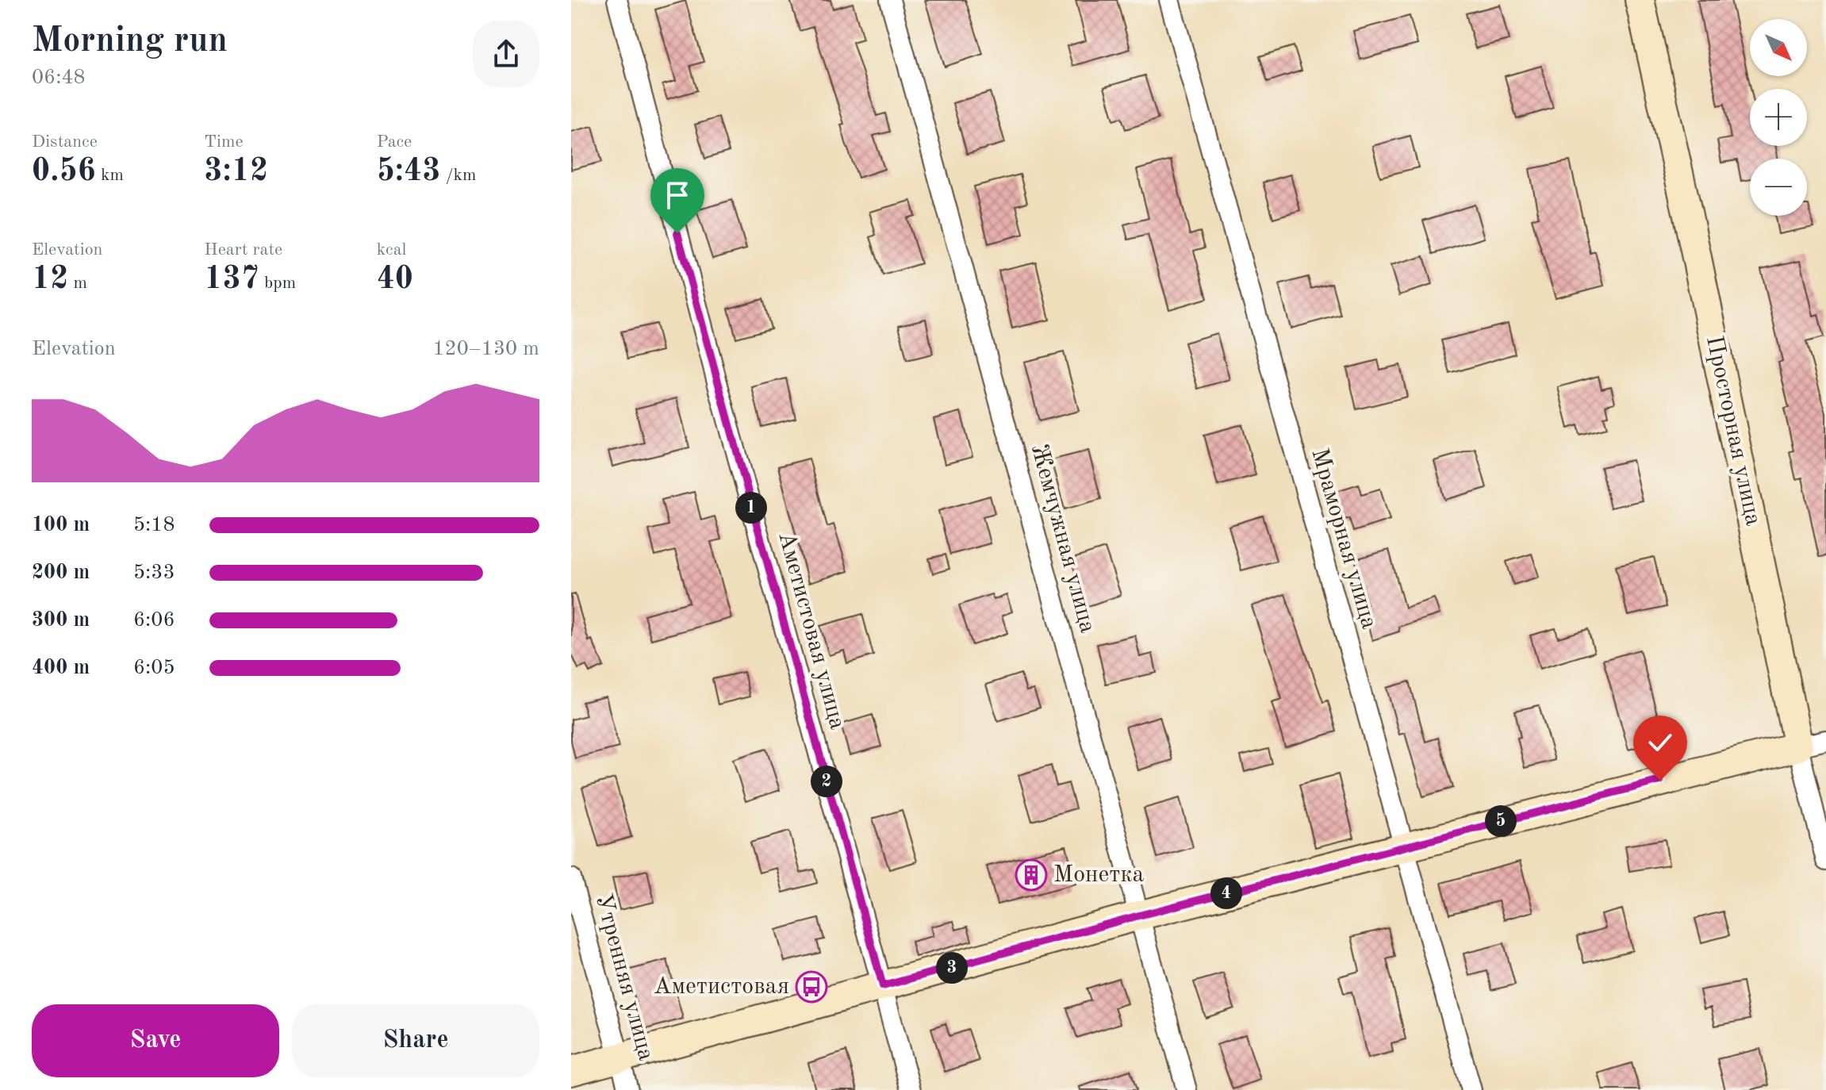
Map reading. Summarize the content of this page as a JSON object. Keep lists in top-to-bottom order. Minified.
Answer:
{"streets":{"street":["Просторная улица","Жемчужная улица","Мраморная улица","Аметистовая улица","Утренняя улица"]},"places":{"building":["Монетка"],"bus stop":["Аметистовая"]},"north":"bottom right","page":{"heading":["Morning run","06:48"],"map_buttons":["+","−"],"stats":[["Distance","0.56 km"],["Time","3:12"],["Pace","5:43 /km"],["Elevation","12 m"],["Heart rate","137 bpm"],["kcal","40"]],"chart":["Elevation","120–130 m"],"pins":["1","2","5","4","3"],"list":[{"name":"100 m","note":"5:18"},{"name":"200 m","note":"5:33"},{"name":"300 m","note":"6:06"},{"name":"400 m","note":"6:05"}],"buttons":["Save","Share"]}}
